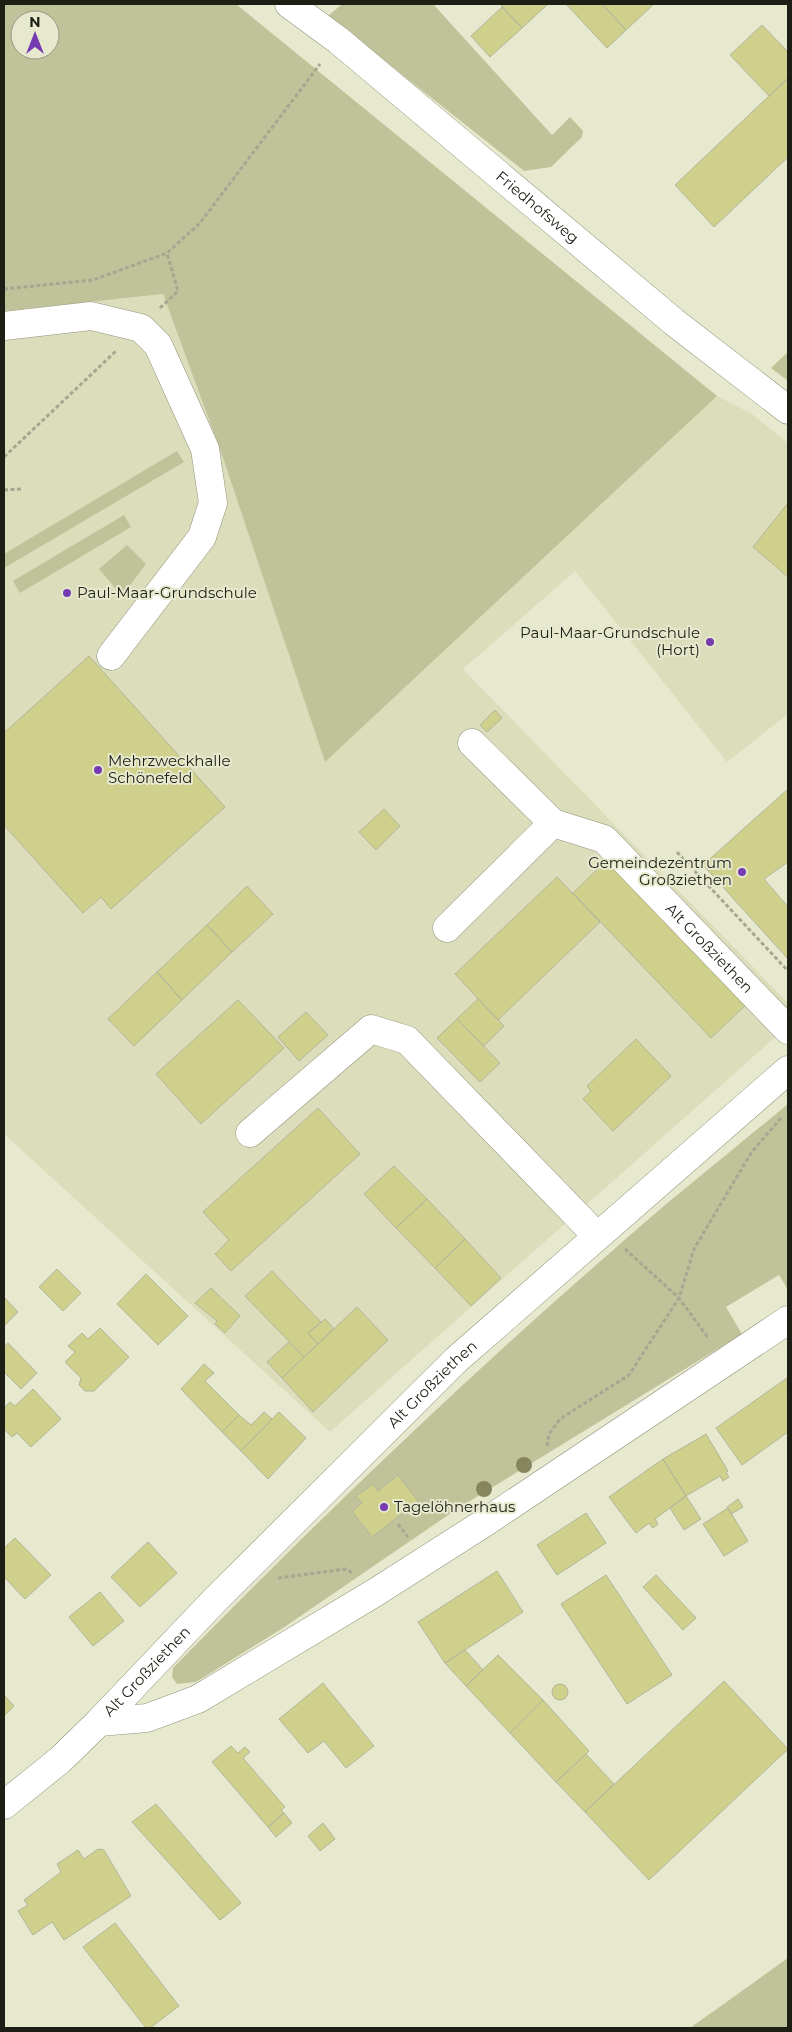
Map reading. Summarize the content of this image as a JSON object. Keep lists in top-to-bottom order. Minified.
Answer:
{"streets":{"street":["Friedhofsweg","Alt Großziethen"]},"places":["Paul-Maar-Grundschule","Paul-Maar-Grundschule (Hort)","Mehrzweckhalle Schönefeld","Gemeindezentrum Großziethen","Tagelöhnerhaus"],"north":"top"}
